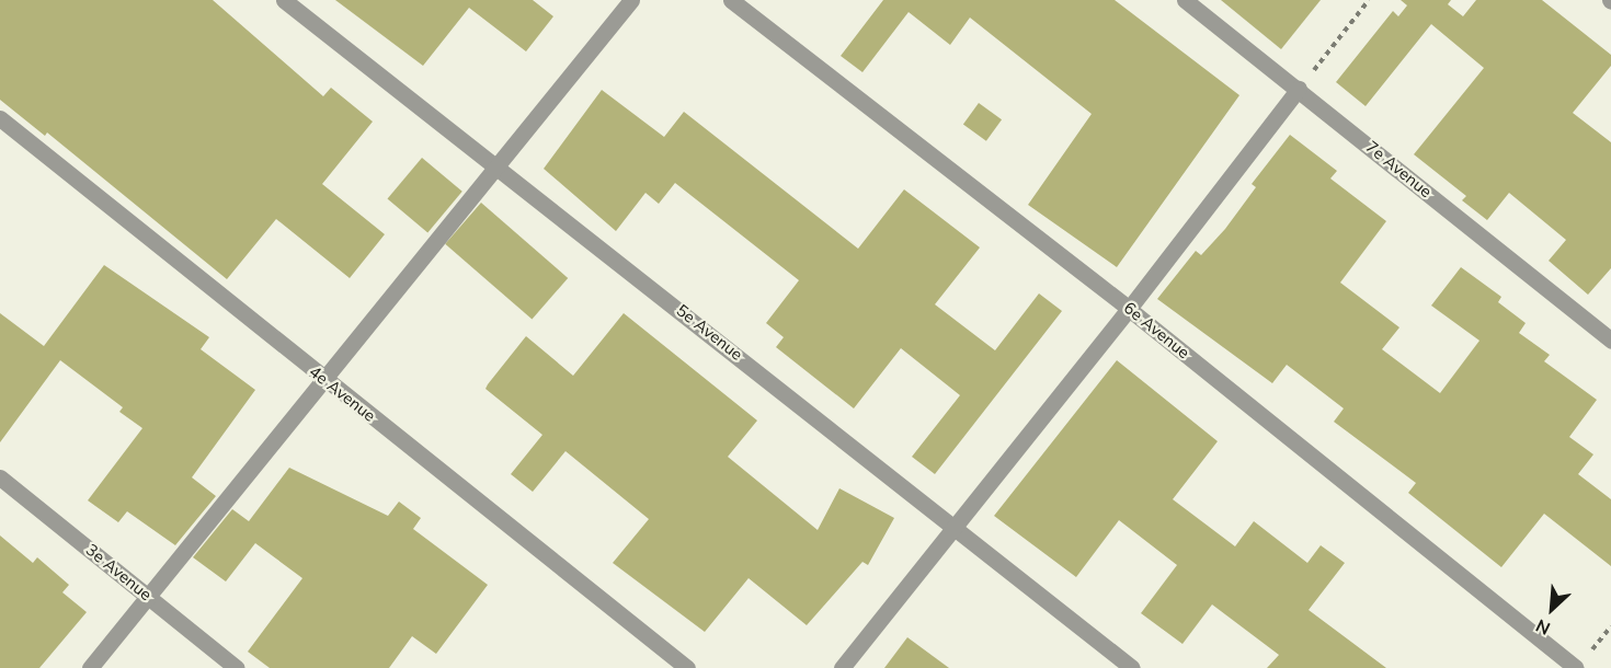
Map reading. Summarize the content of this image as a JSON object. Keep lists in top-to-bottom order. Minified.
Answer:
{"streets":{"street":["7e Avenue","6e Avenue","5e Avenue","4e Avenue","3e Avenue"]},"north":"bottom left"}
